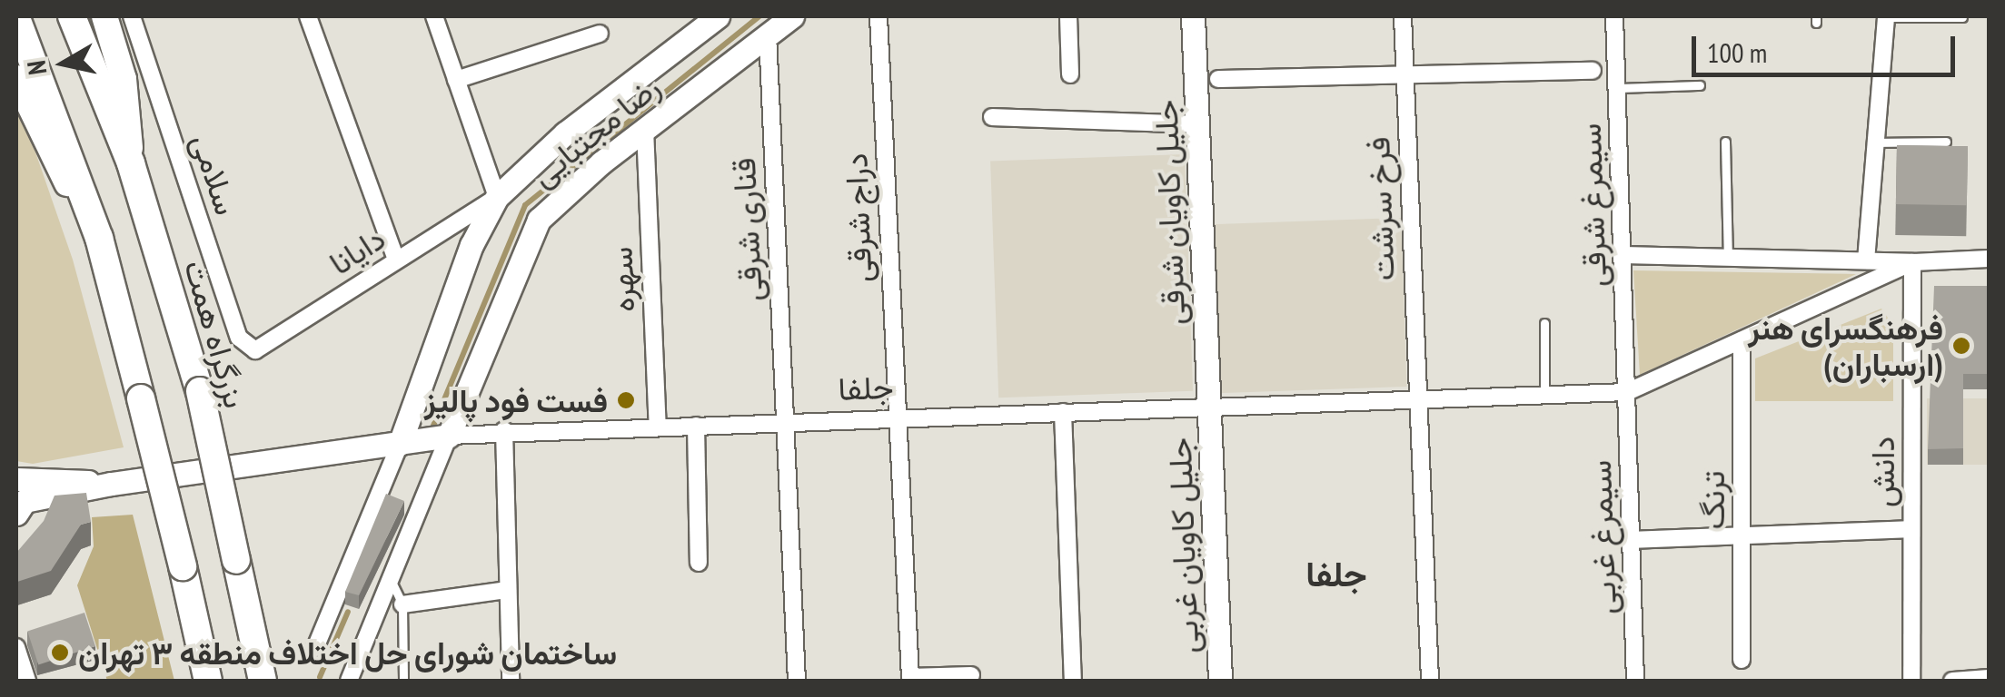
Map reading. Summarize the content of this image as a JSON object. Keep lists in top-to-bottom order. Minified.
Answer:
{"streets":{"highway":["بزرگراه همت"],"main road":["رضا مجتبایی","جلیل کاویان شرقی","جلفا","جلیل کاویان غربی"],"street":["سلامی","سیمرغ شرقی","فرخ سرشت","دراج شرقی","قناری شرقی","دایانا","سهره","دانش","ترنگ","سیمرغ غربی"]},"crossings":[["رضا مجتبایی","قناری شرقی"],["رضا مجتبایی","دایانا"],["رضا مجتبایی","سهره"],["رضا مجتبایی","جلفا"],["سلامی","دایانا"],["سیمرغ شرقی","جلفا"],["سیمرغ شرقی","سیمرغ غربی"],["فرخ سرشت","جلفا"],["جلیل کاویان شرقی","جلفا"],["جلیل کاویان شرقی","جلیل کاویان غربی"],["دراج شرقی","جلفا"],["قناری شرقی","جلفا"],["سهره","جلفا"],["جلفا","سیمرغ غربی"],["جلفا","جلیل کاویان غربی"]],"districts":["جلفا"],"places":["فرهنگسرای هنر (ارسباران)","فست فود پالیز","ساختمان شورای حل اختلاف منطقه ۳ تهران"],"scale_bar":"100 m","north":"left"}
